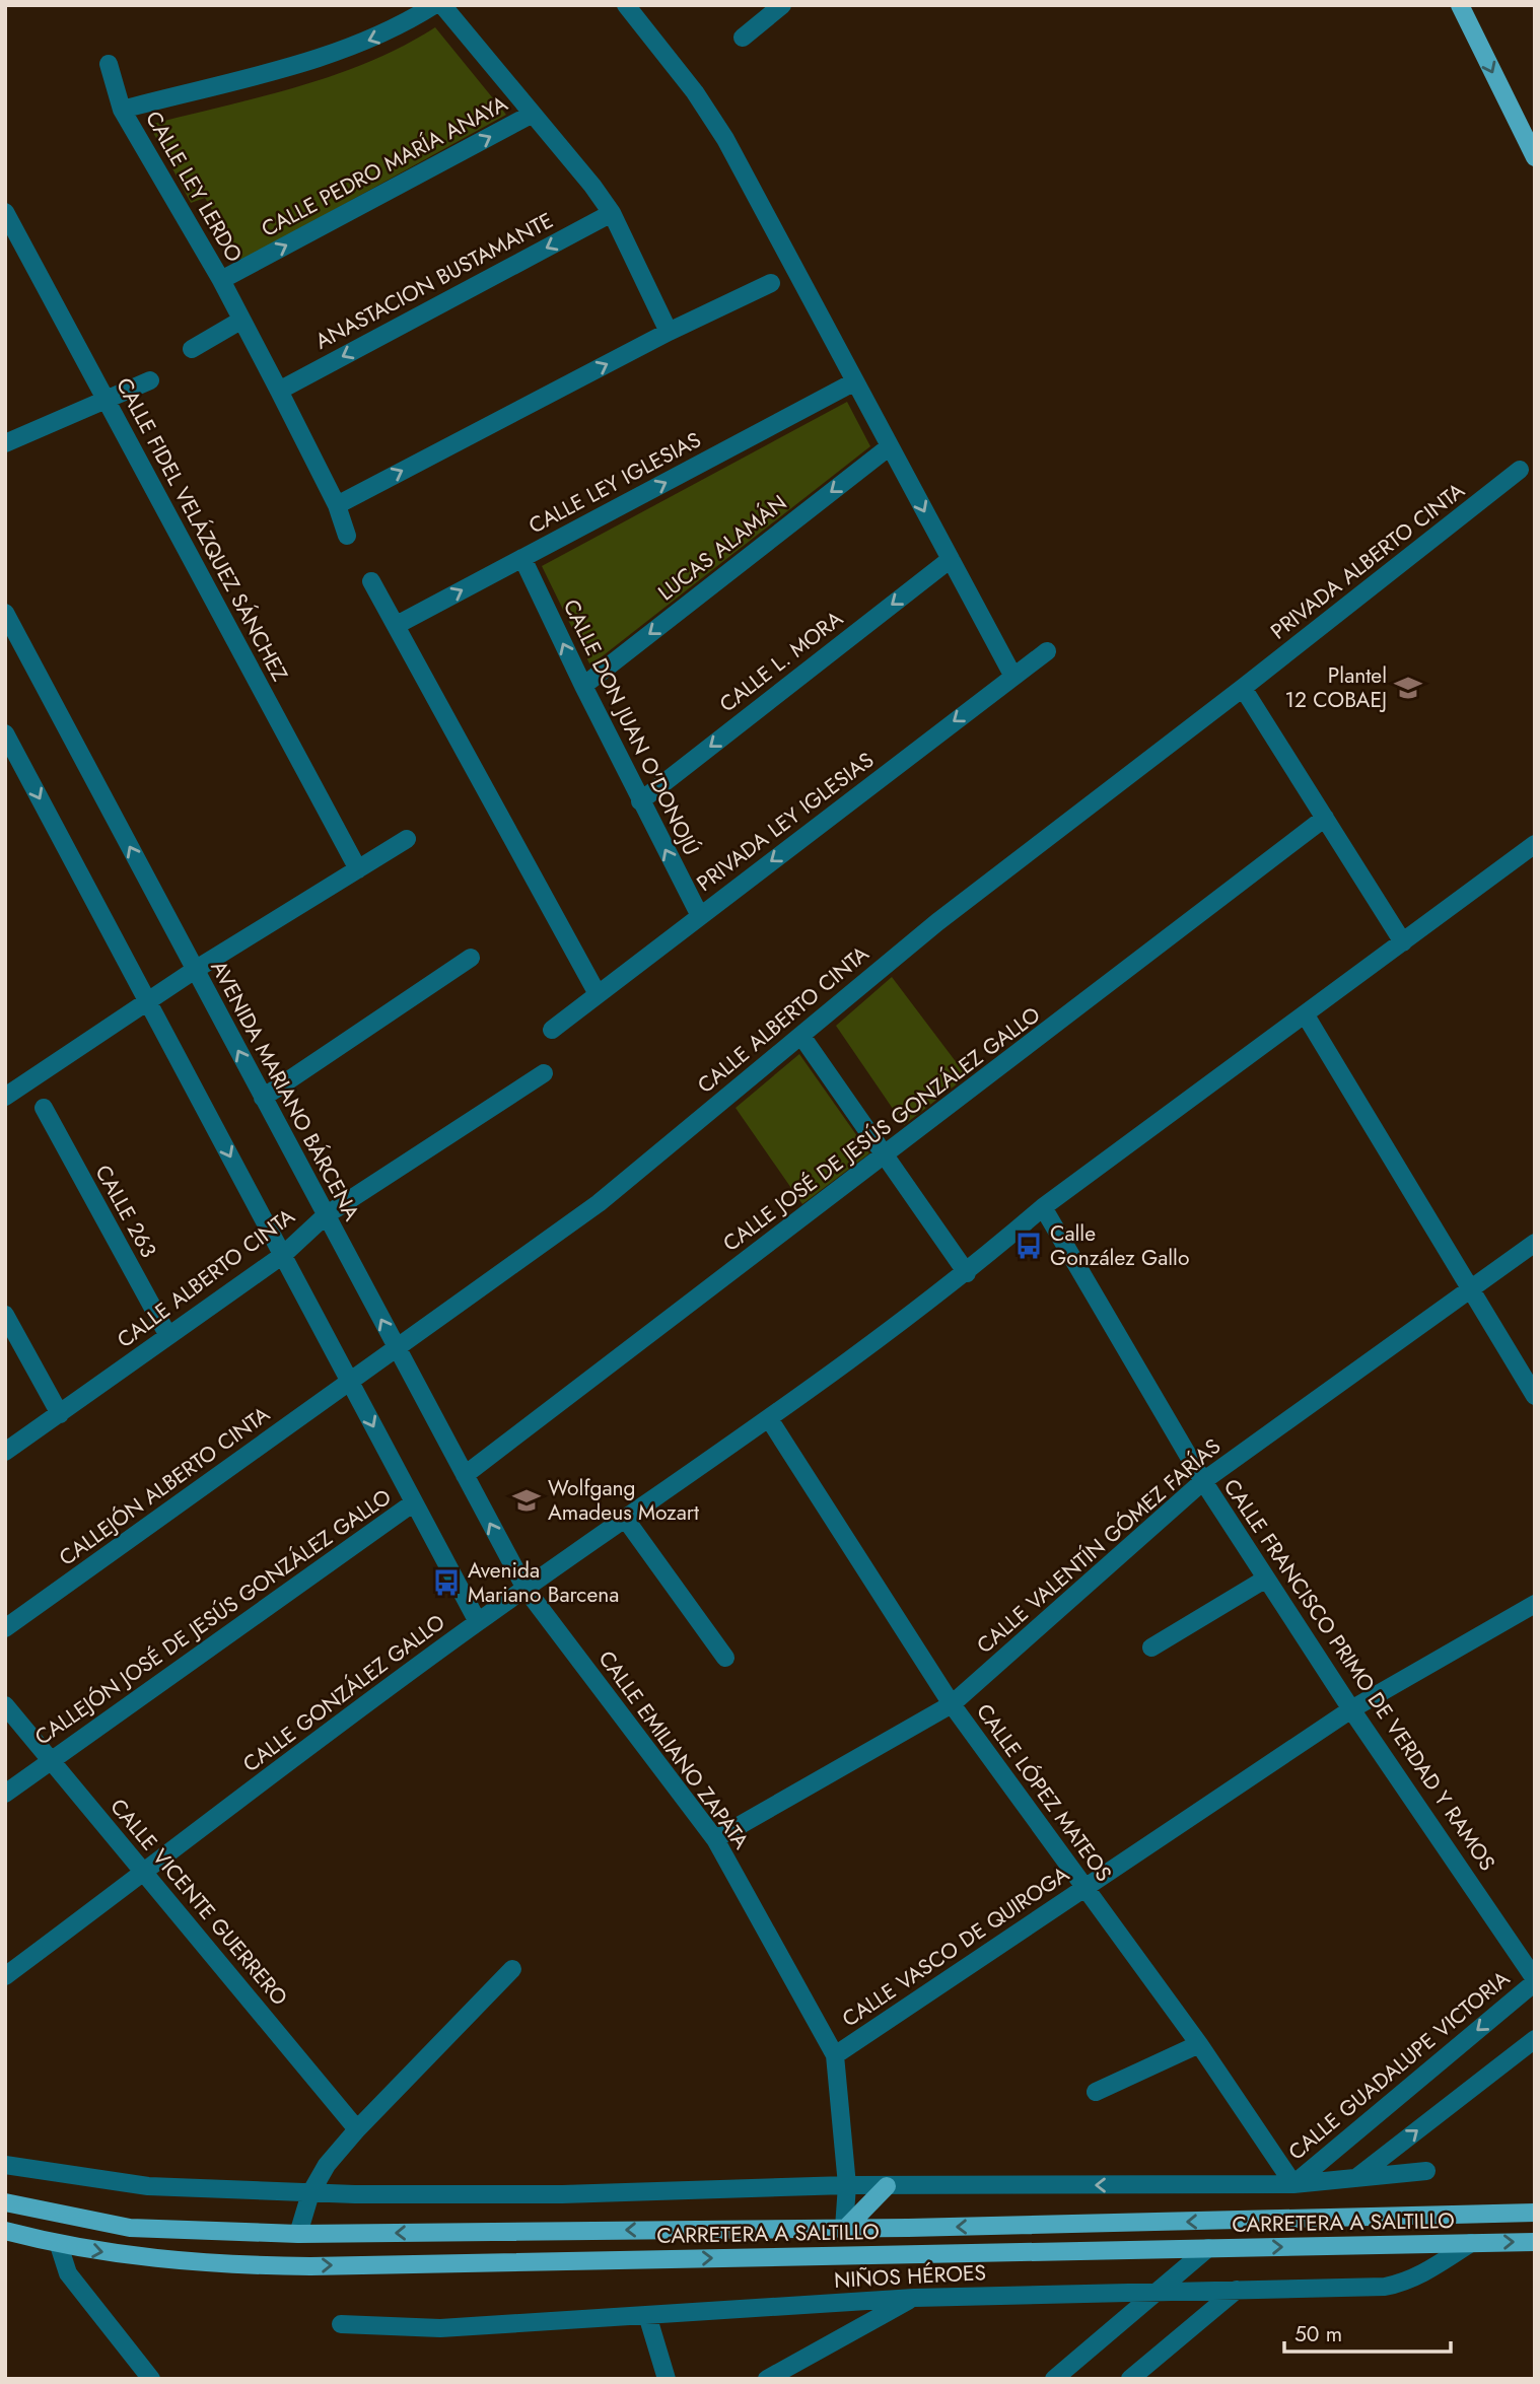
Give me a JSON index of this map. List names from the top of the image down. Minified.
{"streets":{"main road":["CARRETERA A SALTILLO"],"street":["CALLE PEDRO MARÍA ANAYA","CALLE LEY LERDO","ANASTACION BUSTAMANTE","CALLE LEY IGLESIAS","CALLE FIDEL VELÁZQUEZ SÁNCHEZ","LUCAS ALAMÁN","PRIVADA ALBERTO CINTA","CALLE L. MORA","CALLE DON JUAN O'DONOJÚ","PRIVADA LEY IGLESIAS","CALLE ALBERTO CINTA","AVENIDA MARIANO BÁRCENA","CALLE JOSÉ DE JESÚS GONZÁLEZ GALLO","CALLE 263","CALLEJÓN ALBERTO CINTA","CALLE VALENTÍN GÓMEZ FARÍAS","CALLEJÓN JOSÉ DE JESÚS GONZÁLEZ GALLO","CALLE FRANCISCO PRIMO DE VERDAD Y RAMOS","CALLE GONZÁLEZ GALLO","CALLE EMILIANO ZAPATA","CALLE LÓPEZ MATEOS","CALLE VICENTE GUERRERO","CALLE VASCO DE QUIROGA","CALLE GUADALUPE VICTORIA","NIÑOS HÉROES"]},"crossings":[["CALLE PEDRO MARÍA ANAYA","CALLE LEY LERDO"],["CALLE LEY LERDO","ANASTACION BUSTAMANTE"],["CALLE LEY IGLESIAS","CALLE DON JUAN O'DONOJÚ"],["LUCAS ALAMÁN","CALLE DON JUAN O'DONOJÚ"],["PRIVADA ALBERTO CINTA","CALLE ALBERTO CINTA"],["CALLE L. MORA","CALLE DON JUAN O'DONOJÚ"],["CALLE DON JUAN O'DONOJÚ","PRIVADA LEY IGLESIAS"],["CALLE ALBERTO CINTA","AVENIDA MARIANO BÁRCENA"],["CALLE ALBERTO CINTA","CALLE 263"],["CALLE ALBERTO CINTA","CALLEJÓN ALBERTO CINTA"],["AVENIDA MARIANO BÁRCENA","CALLE JOSÉ DE JESÚS GONZÁLEZ GALLO"],["AVENIDA MARIANO BÁRCENA","CALLE GONZÁLEZ GALLO"],["AVENIDA MARIANO BÁRCENA","CALLE EMILIANO ZAPATA"],["CALLE VALENTÍN GÓMEZ FARÍAS","CALLE FRANCISCO PRIMO DE VERDAD Y RAMOS"],["CALLE VALENTÍN GÓMEZ FARÍAS","CALLE EMILIANO ZAPATA"],["CALLE VALENTÍN GÓMEZ FARÍAS","CALLE LÓPEZ MATEOS"],["CALLEJÓN JOSÉ DE JESÚS GONZÁLEZ GALLO","CALLE VICENTE GUERRERO"],["CALLE FRANCISCO PRIMO DE VERDAD Y RAMOS","CALLE GONZÁLEZ GALLO"],["CALLE FRANCISCO PRIMO DE VERDAD Y RAMOS","CALLE VASCO DE QUIROGA"],["CALLE FRANCISCO PRIMO DE VERDAD Y RAMOS","CALLE GUADALUPE VICTORIA"],["CALLE GONZÁLEZ GALLO","CALLE EMILIANO ZAPATA"],["CALLE GONZÁLEZ GALLO","CALLE LÓPEZ MATEOS"],["CALLE GONZÁLEZ GALLO","CALLE VICENTE GUERRERO"],["CALLE EMILIANO ZAPATA","CALLE VASCO DE QUIROGA"],["CALLE EMILIANO ZAPATA","CARRETERA A SALTILLO"],["CALLE LÓPEZ MATEOS","CALLE VASCO DE QUIROGA"],["CALLE LÓPEZ MATEOS","CALLE GUADALUPE VICTORIA"],["CARRETERA A SALTILLO","NIÑOS HÉROES"]],"one_way":["CALLE PEDRO MARÍA ANAYA","CALLE LEY LERDO","LUCAS ALAMÁN","CALLE L. MORA","PRIVADA LEY IGLESIAS"],"places":{"school or university":["Plantel 12 COBAEJ","Wolfgang Amadeus Mozart"],"bus stop":["Calle González Gallo","Avenida Mariano Barcena"]},"scale_bar":"50 m"}
